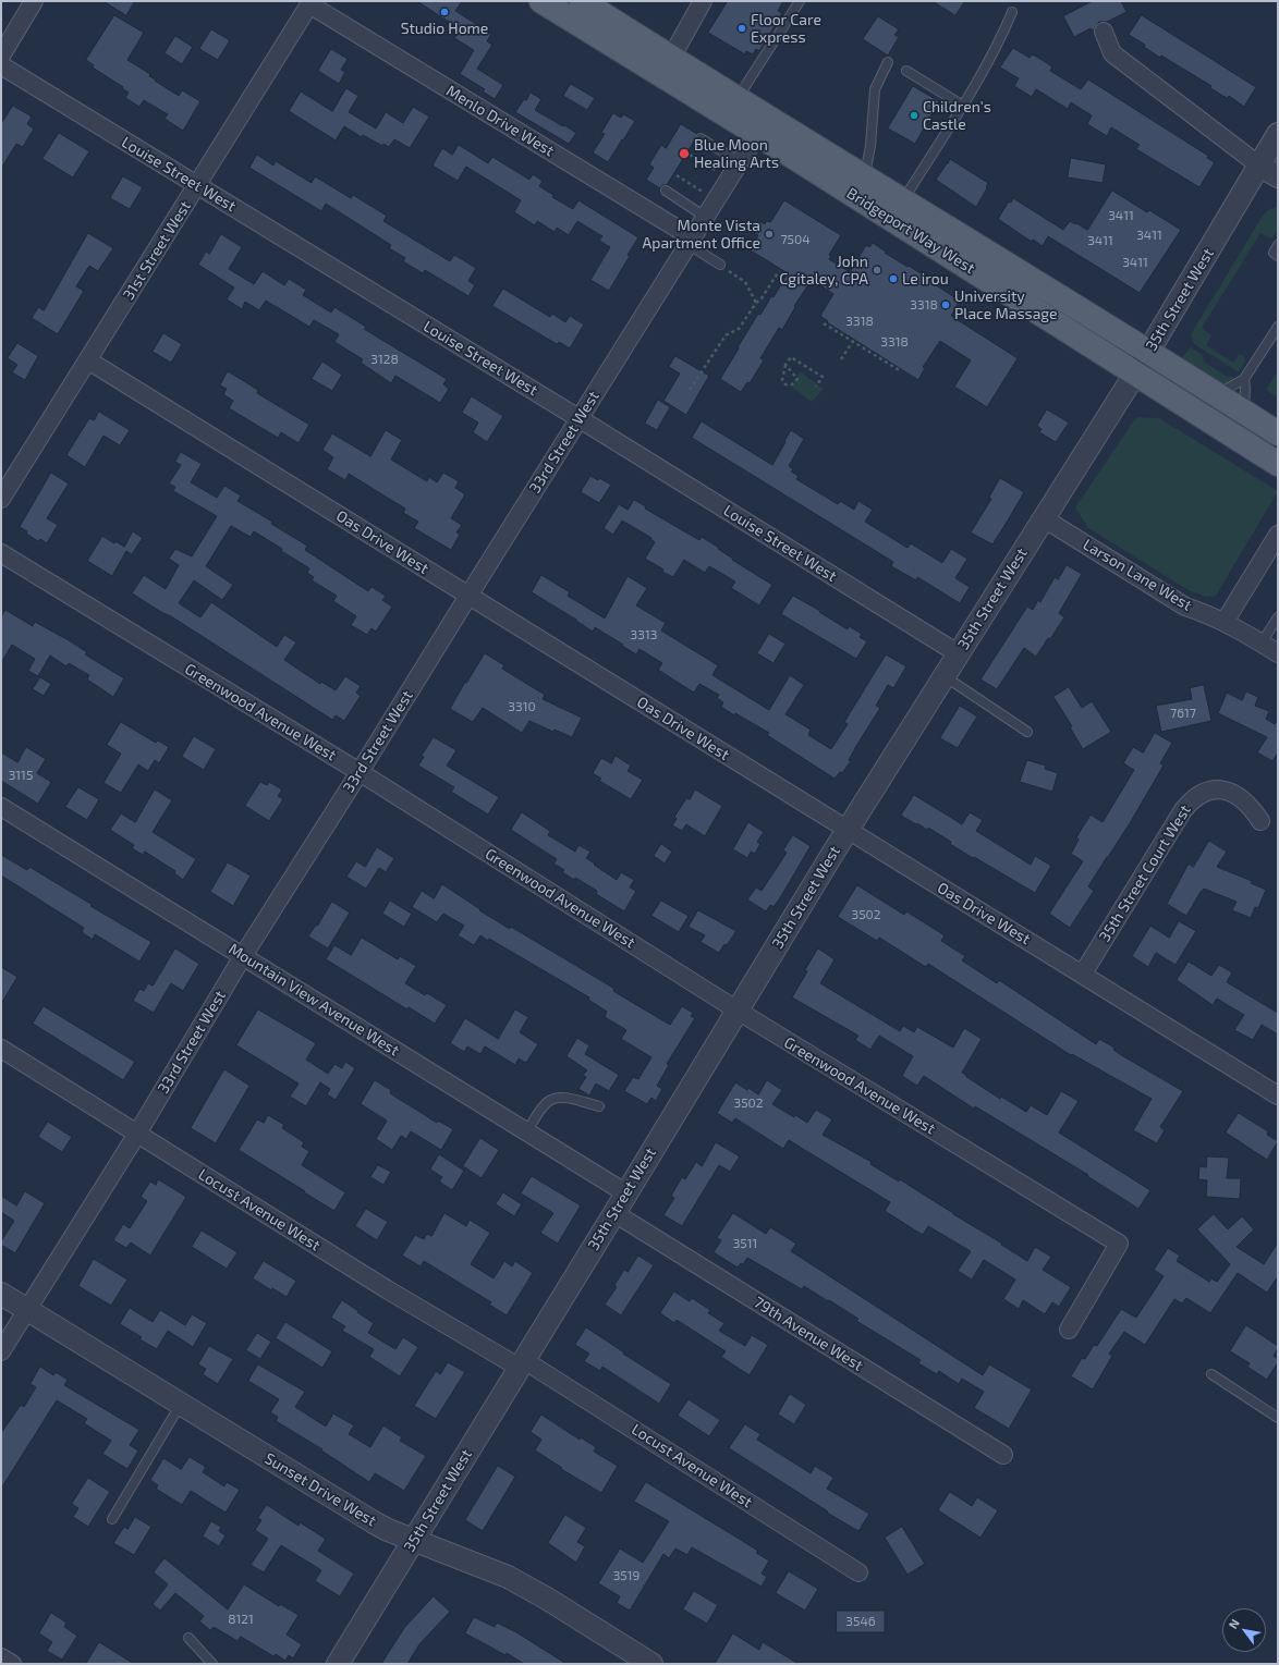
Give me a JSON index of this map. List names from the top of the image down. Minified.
{"streets":{"main road":["Bridgeport Way West"],"street":["Menlo Drive West","Louise Street West","31st Street West","35th Street West","33rd Street West","Oas Drive West","Larson Lane West","Greenwood Avenue West","35th Street Court West","Mountain View Avenue West","Locust Avenue West","79th Avenue West","Sunset Drive West"]},"crossings":[["Menlo Drive West","31st Street West"],["Menlo Drive West","33rd Street West"],["Louise Street West","31st Street West"],["Louise Street West","35th Street West"],["Louise Street West","33rd Street West"],["Bridgeport Way West","35th Street West"],["Bridgeport Way West","33rd Street West"],["31st Street West","Oas Drive West"],["35th Street West","Oas Drive West"],["35th Street West","Larson Lane West"],["35th Street West","Greenwood Avenue West"],["35th Street West","Mountain View Avenue West"],["35th Street West","Locust Avenue West"],["35th Street West","79th Avenue West"],["35th Street West","Sunset Drive West"],["33rd Street West","Oas Drive West"],["33rd Street West","Greenwood Avenue West"],["33rd Street West","Mountain View Avenue West"],["33rd Street West","Locust Avenue West"],["33rd Street West","Sunset Drive West"],["Oas Drive West","35th Street Court West"]],"places":["Studio Home","Floor Care Express","Children's Castle","Blue Moon Healing Arts","Monte Vista Apartment Office","John Cgitaley, CPA","Le irou","University Place Massage"],"house_numbers":["3411","3411","7504","3411","3411","3318","3318","3318","3128","3313","3310","7617","3115","3502","3502","3511","3519","8121","3546"],"north":"top left"}
